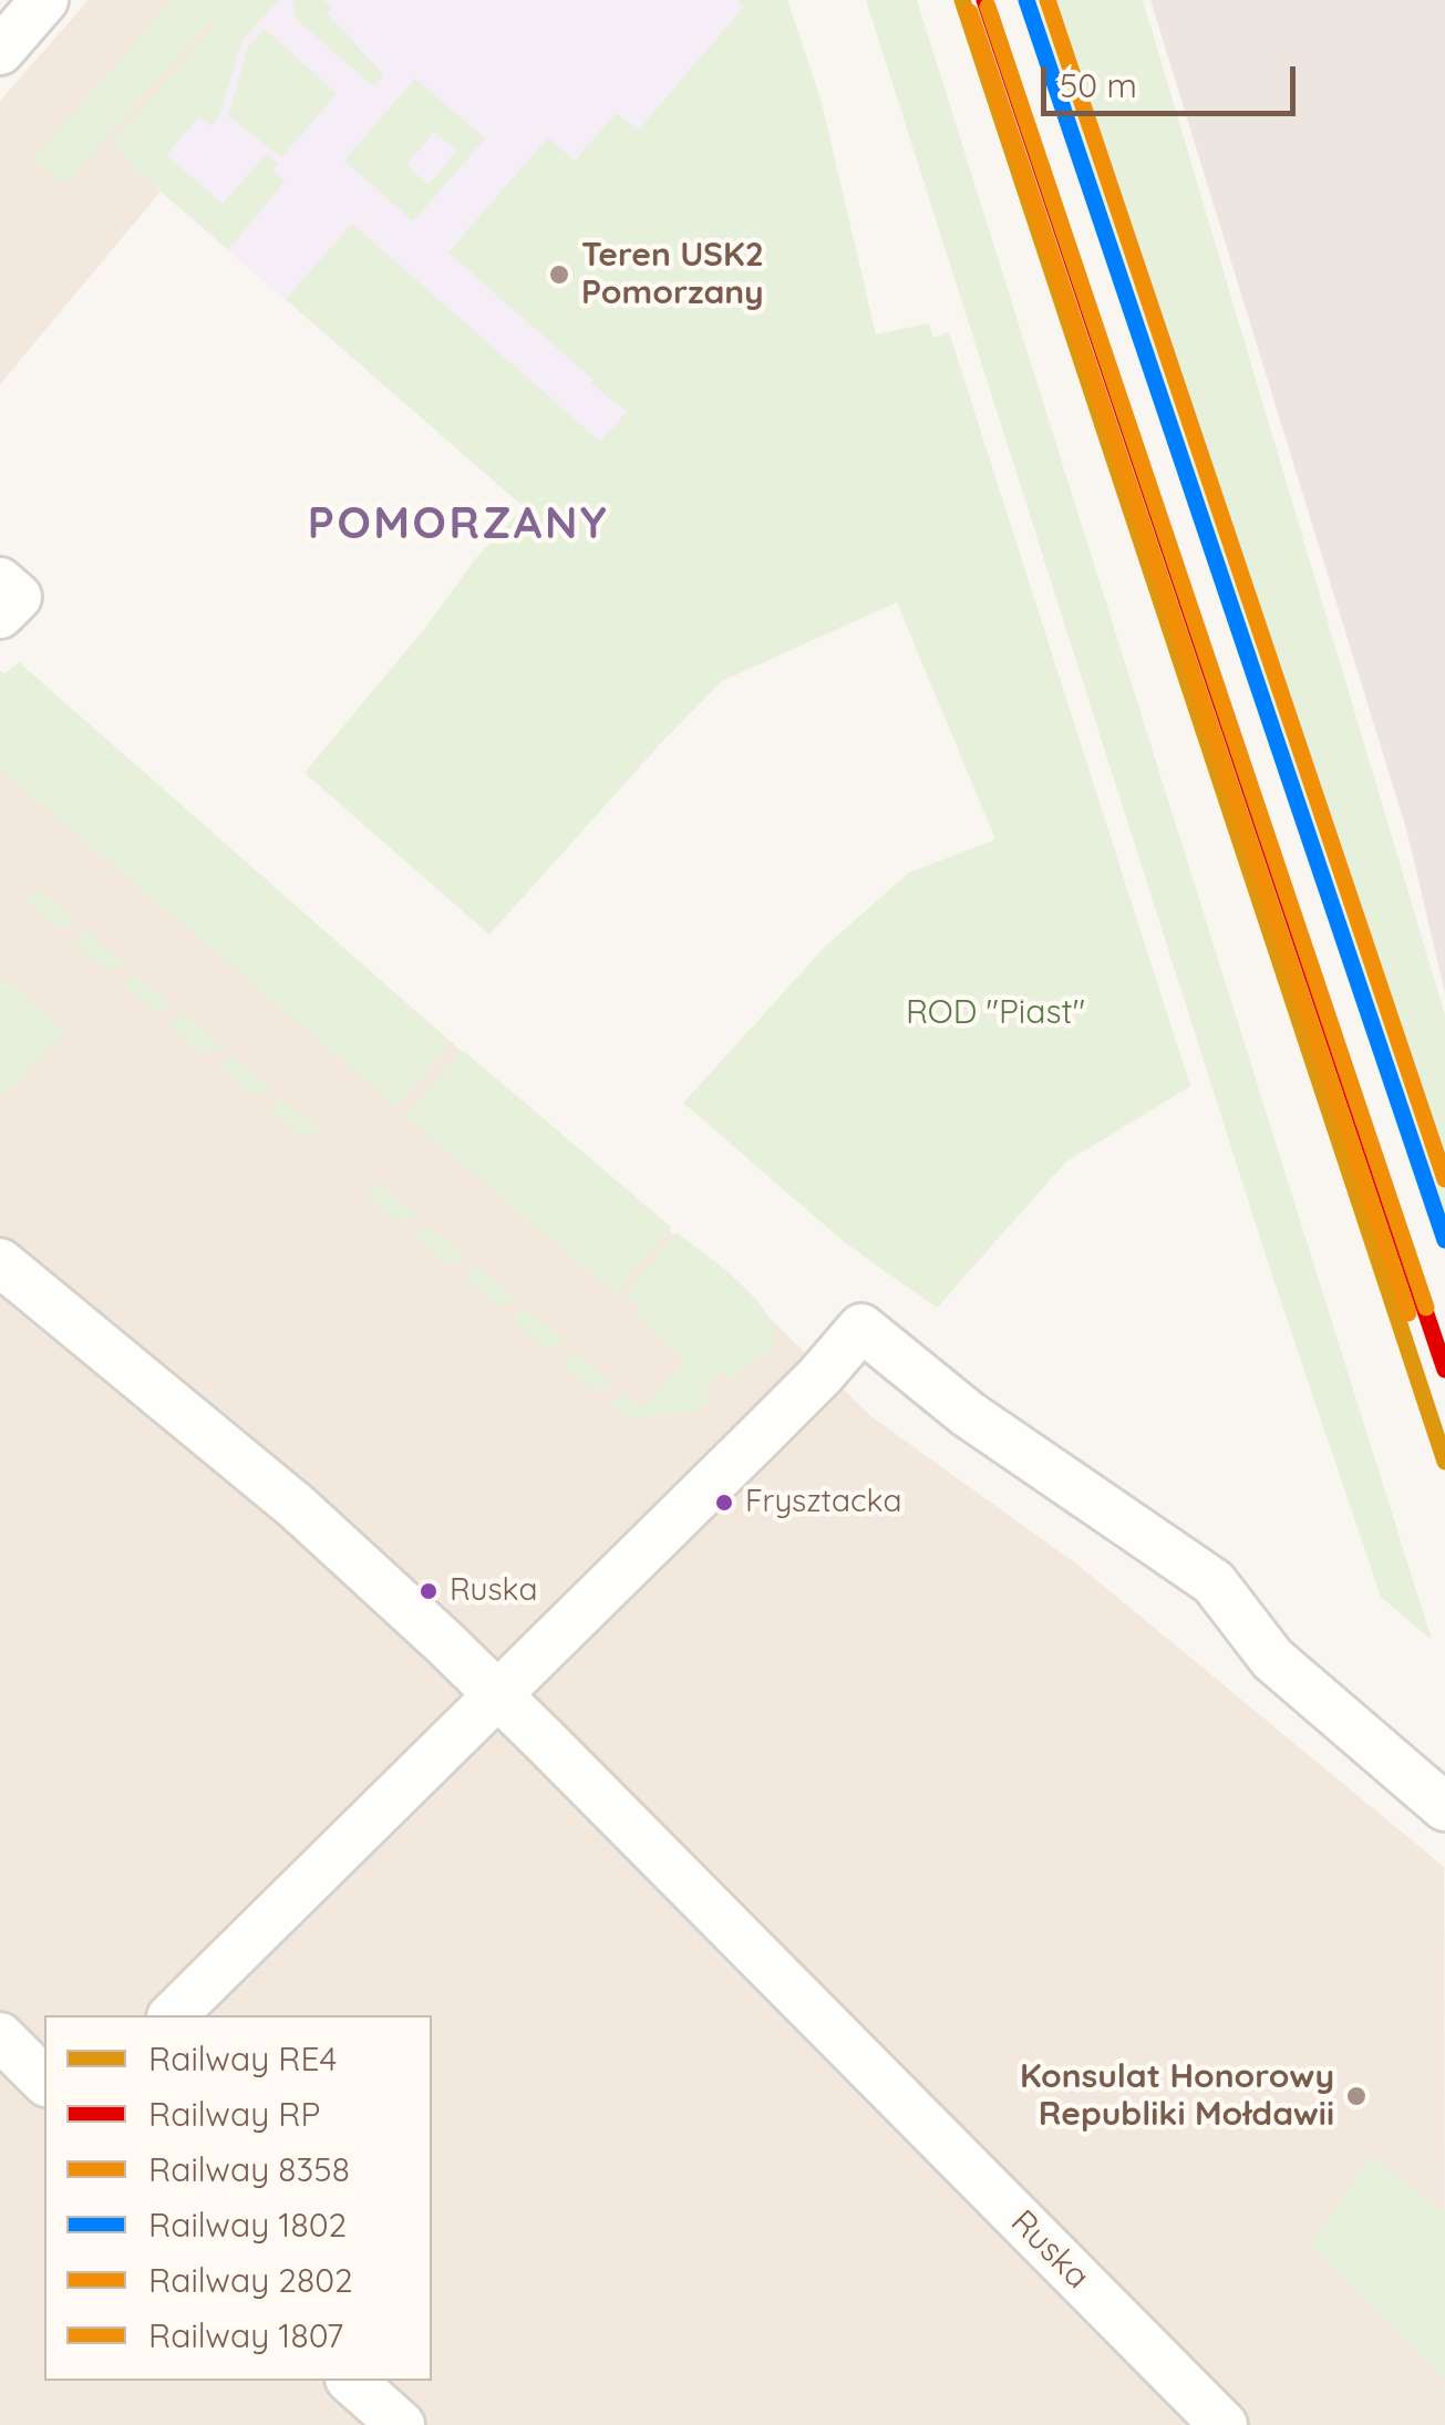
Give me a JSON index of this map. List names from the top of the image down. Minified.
{"streets":{"street":["Ruska"]},"districts":["POMORZANY"],"parks":["ROD \"Piast\""],"places":["Teren USK2 Pomorzany","Frysztacka","Ruska","Konsulat Honorowy Republiki Mołdawii"],"lines":["rail line RE4","rail line RP","rail line 1802","rail line 1807","rail line 8358","rail line 2802"],"legend":["Railway RE4","Railway RP","Railway 8358","Railway 1802","Railway 2802","Railway 1807"],"scale_bar":"50 m"}
